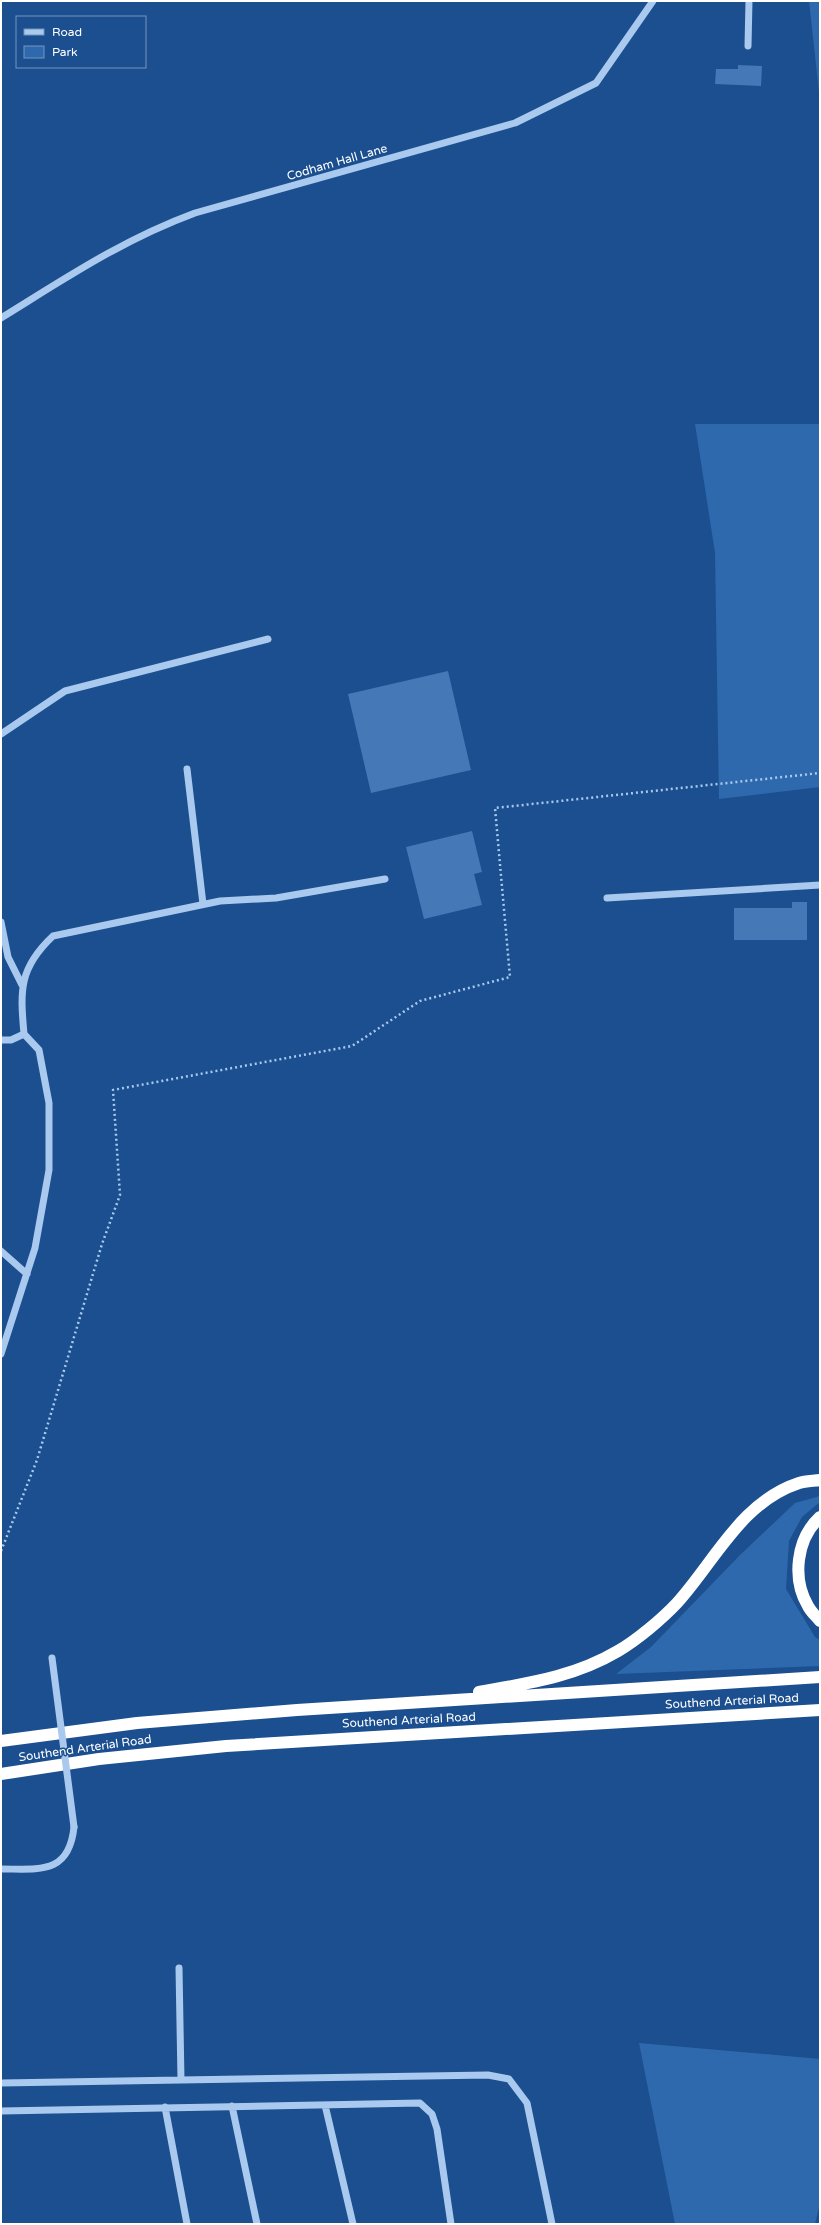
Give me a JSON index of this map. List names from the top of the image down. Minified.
{"streets":{"highway":["Southend Arterial Road"],"street":["Codham Hall Lane"]},"legend":["Road","Park"]}
